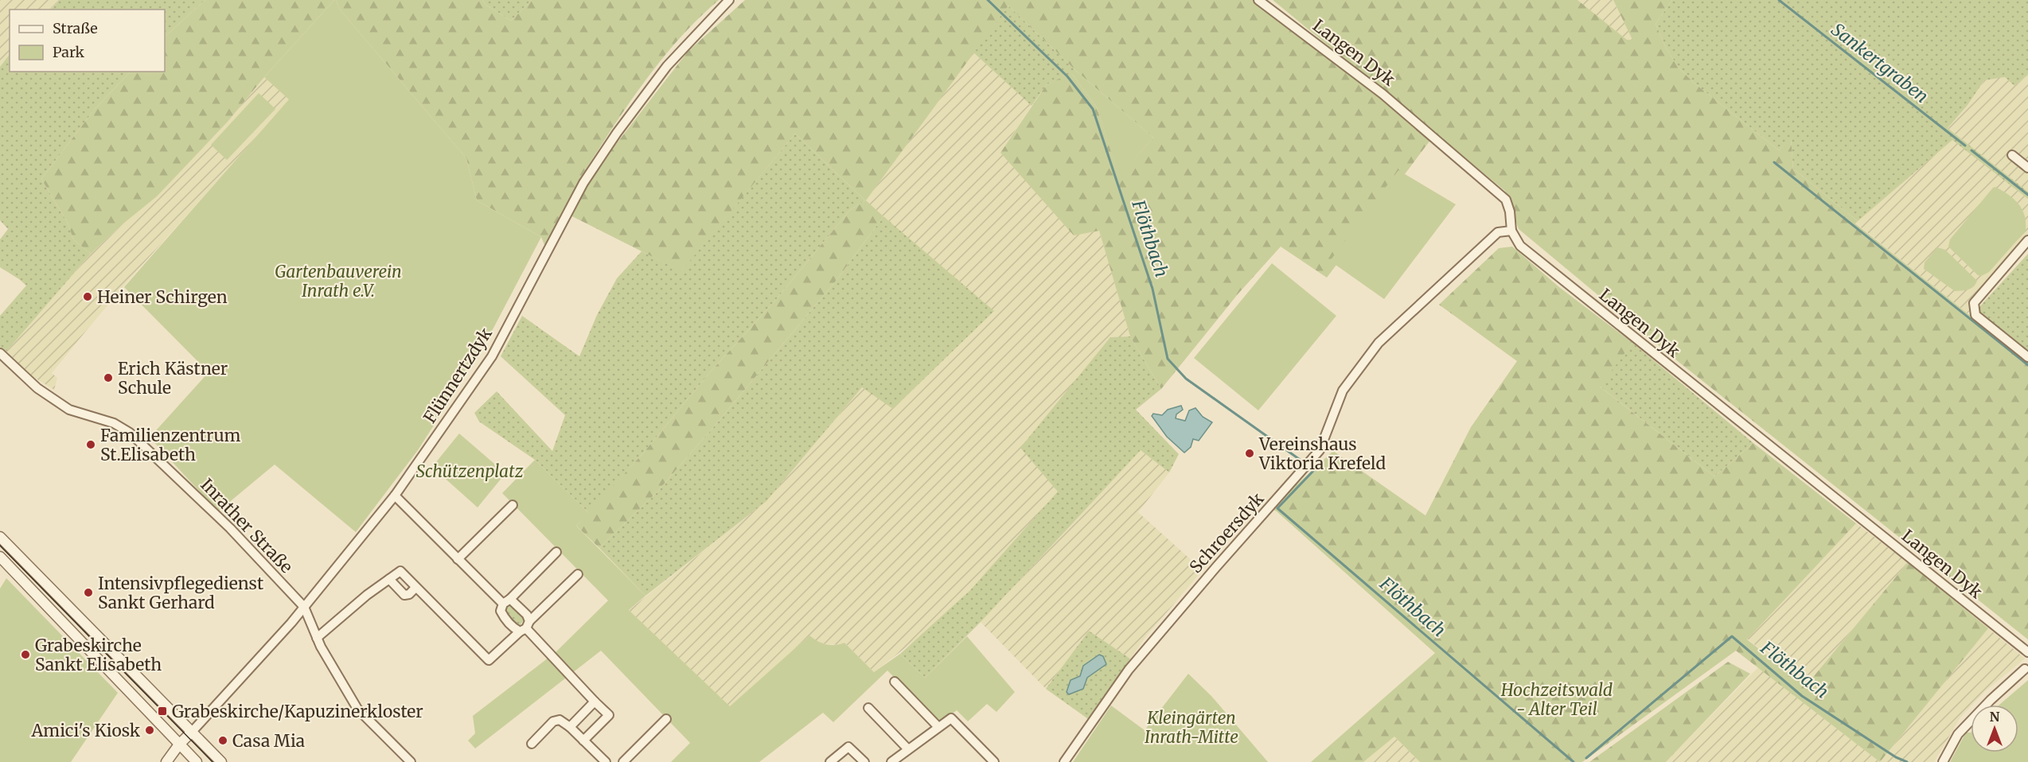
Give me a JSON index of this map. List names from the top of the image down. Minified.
{"streets":{"street":["Langen Dyk","Flünnertzdyk","Inrather Straße","Schroersdyk"]},"crossings":[["Langen Dyk","Schroersdyk"],["Flünnertzdyk","Inrather Straße"]],"water":["Sankertgraben","Flöthbach"],"parks":["Gartenbauverein Inrath e.V.","Schützenplatz","Hochzeitswald - Alter Teil","Kleingärten Inrath-Mitte"],"places":{"other":["Heiner Schirgen","Erich Kästner Schule","Familienzentrum St.Elisabeth","Vereinshaus Viktoria Krefeld","Intensivpflegedienst Sankt Gerhard","Grabeskirche Sankt Elisabeth","Amici's Kiosk","Casa Mia"],"transit":["Grabeskirche/Kapuzinerkloster"]},"legend":["Straße","Park"],"north":"top"}
